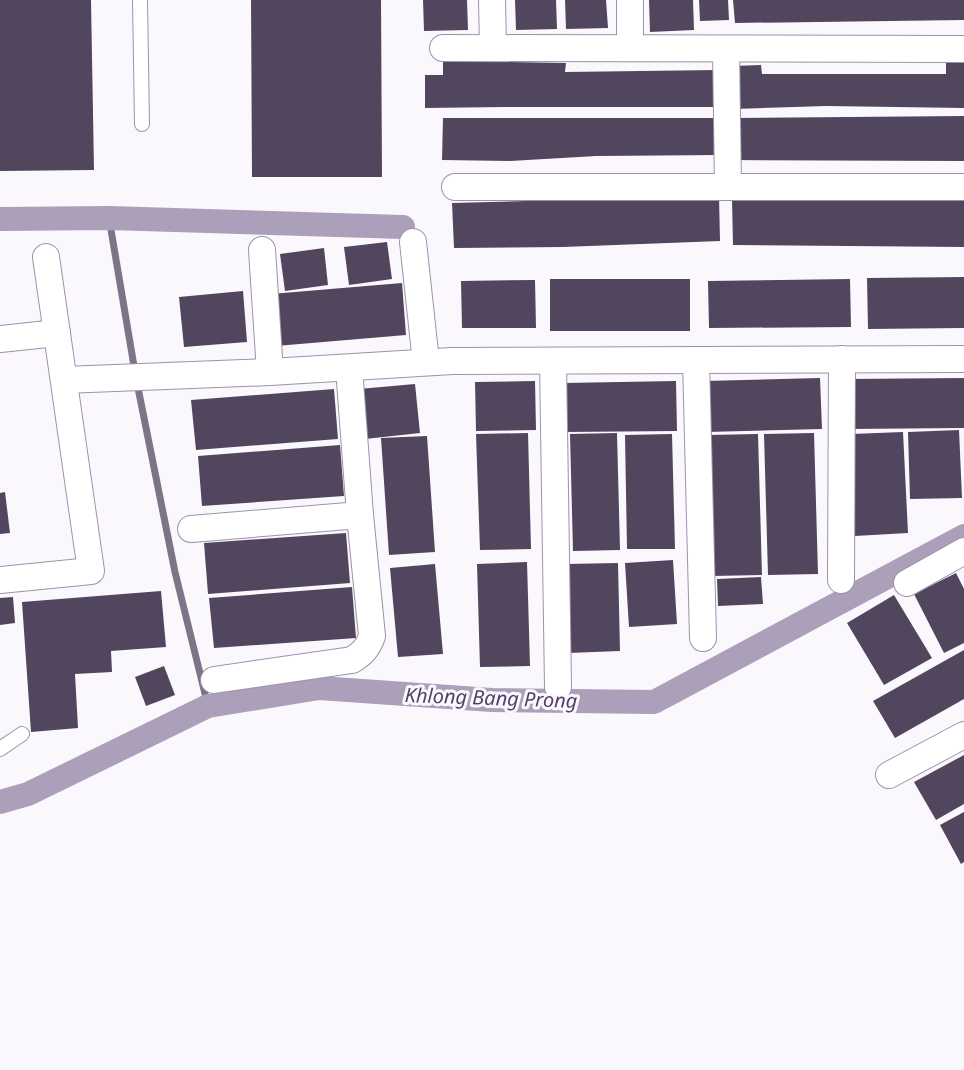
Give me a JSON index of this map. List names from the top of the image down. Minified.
{"water":["Khlong Bang Prong"]}
